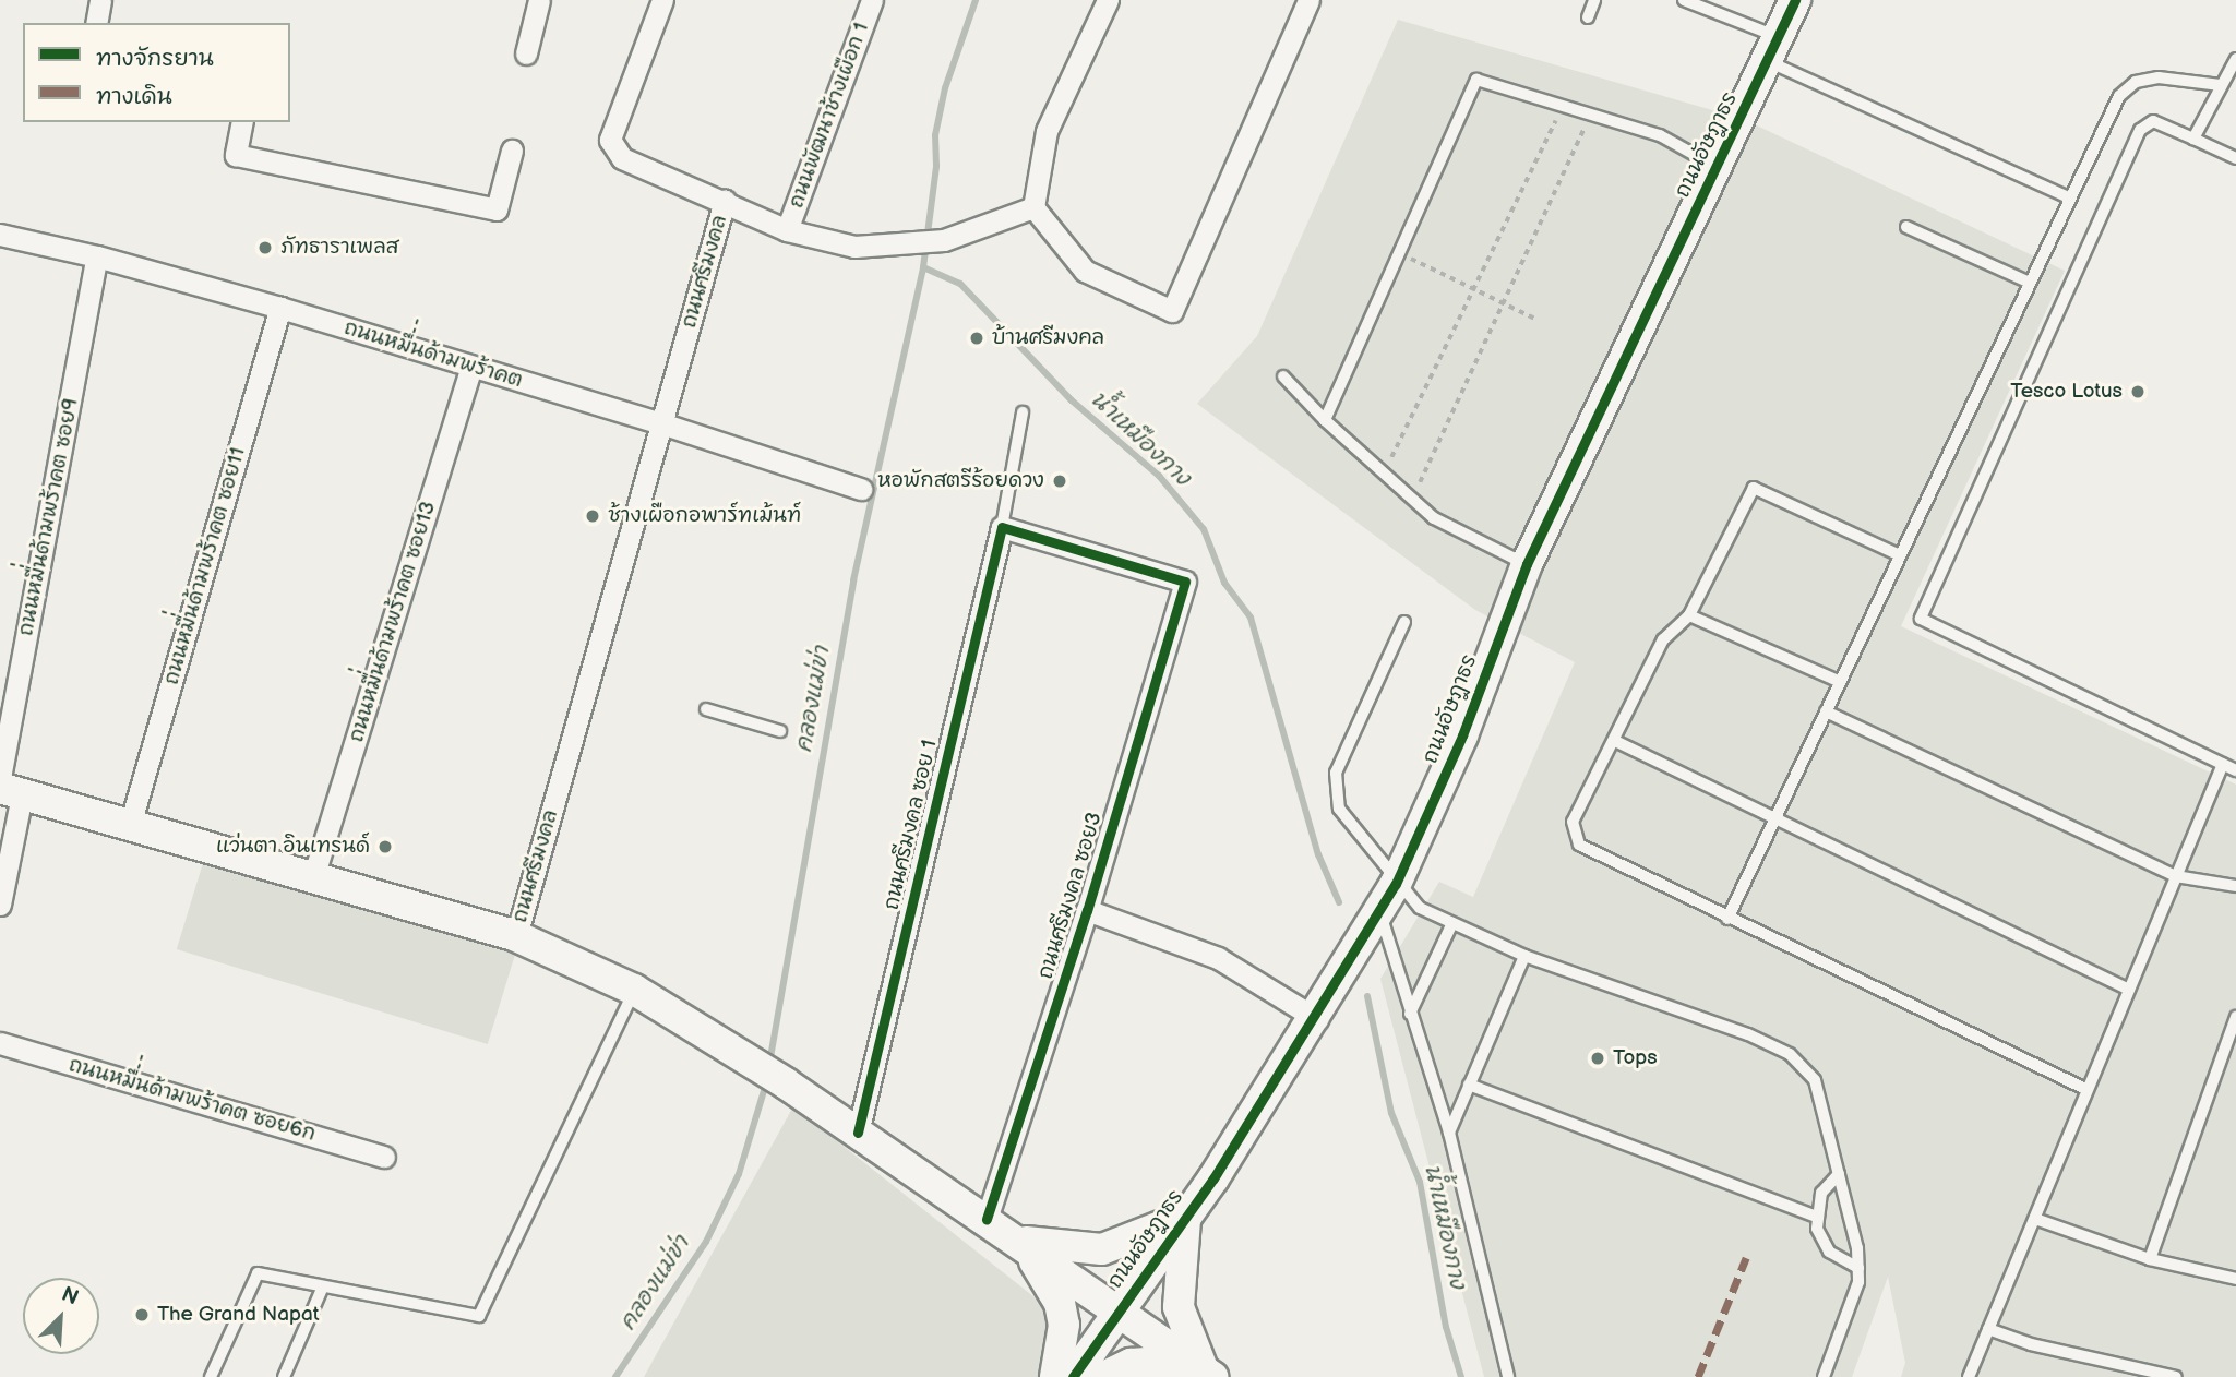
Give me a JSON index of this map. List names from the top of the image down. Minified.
{"streets":{"street":["ถนนพัฒนาช้างเผือก 1","ถนนอัษฎาธร","ถนนศรีมงคล","ถนนหมื่่นด้ามพร้าคต","ถนนหมื่่นด้ามพร้าคต ซอย9","ถนนหมื่่นด้ามพร้าคต ซอย11","ถนนหมื่่นด้ามพร้าคต ซอย13","ถนนศรีมงคล ซอย 1","ถนนศรีมงคล ซอย3","ถนนหมื่่นด้ามพร้าคต ซอย6ก"]},"crossings":[["ถนนอัษฎาธร","ถนนศรีมงคล"],["ถนนศรีมงคล","ถนนหมื่่นด้ามพร้าคต"],["ถนนศรีมงคล","ถนนศรีมงคล ซอย 1"],["ถนนศรีมงคล","ถนนศรีมงคล ซอย3"],["ถนนหมื่่นด้ามพร้าคต","ถนนหมื่่นด้ามพร้าคต ซอย9"],["ถนนหมื่่นด้ามพร้าคต","ถนนหมื่่นด้ามพร้าคต ซอย11"],["ถนนหมื่่นด้ามพร้าคต","ถนนหมื่่นด้ามพร้าคต ซอย13"],["ถนนศรีมงคล ซอย 1","ถนนศรีมงคล ซอย3"]],"water":["น้ำเหมืองกาง","คลองแม่ข่า"],"places":["ภัทธาราเพลส","บ้านศรีมงคล","Tesco Lotus","หอพักสตรีร้อยดวง","ช้างเผือกอพาร์ทเม้นท์","แว่นตา อินเทรนด์","Tops","The Grand Napat"],"legend":["ทางจักรยาน","ทางเดิน"],"north":"top right"}
